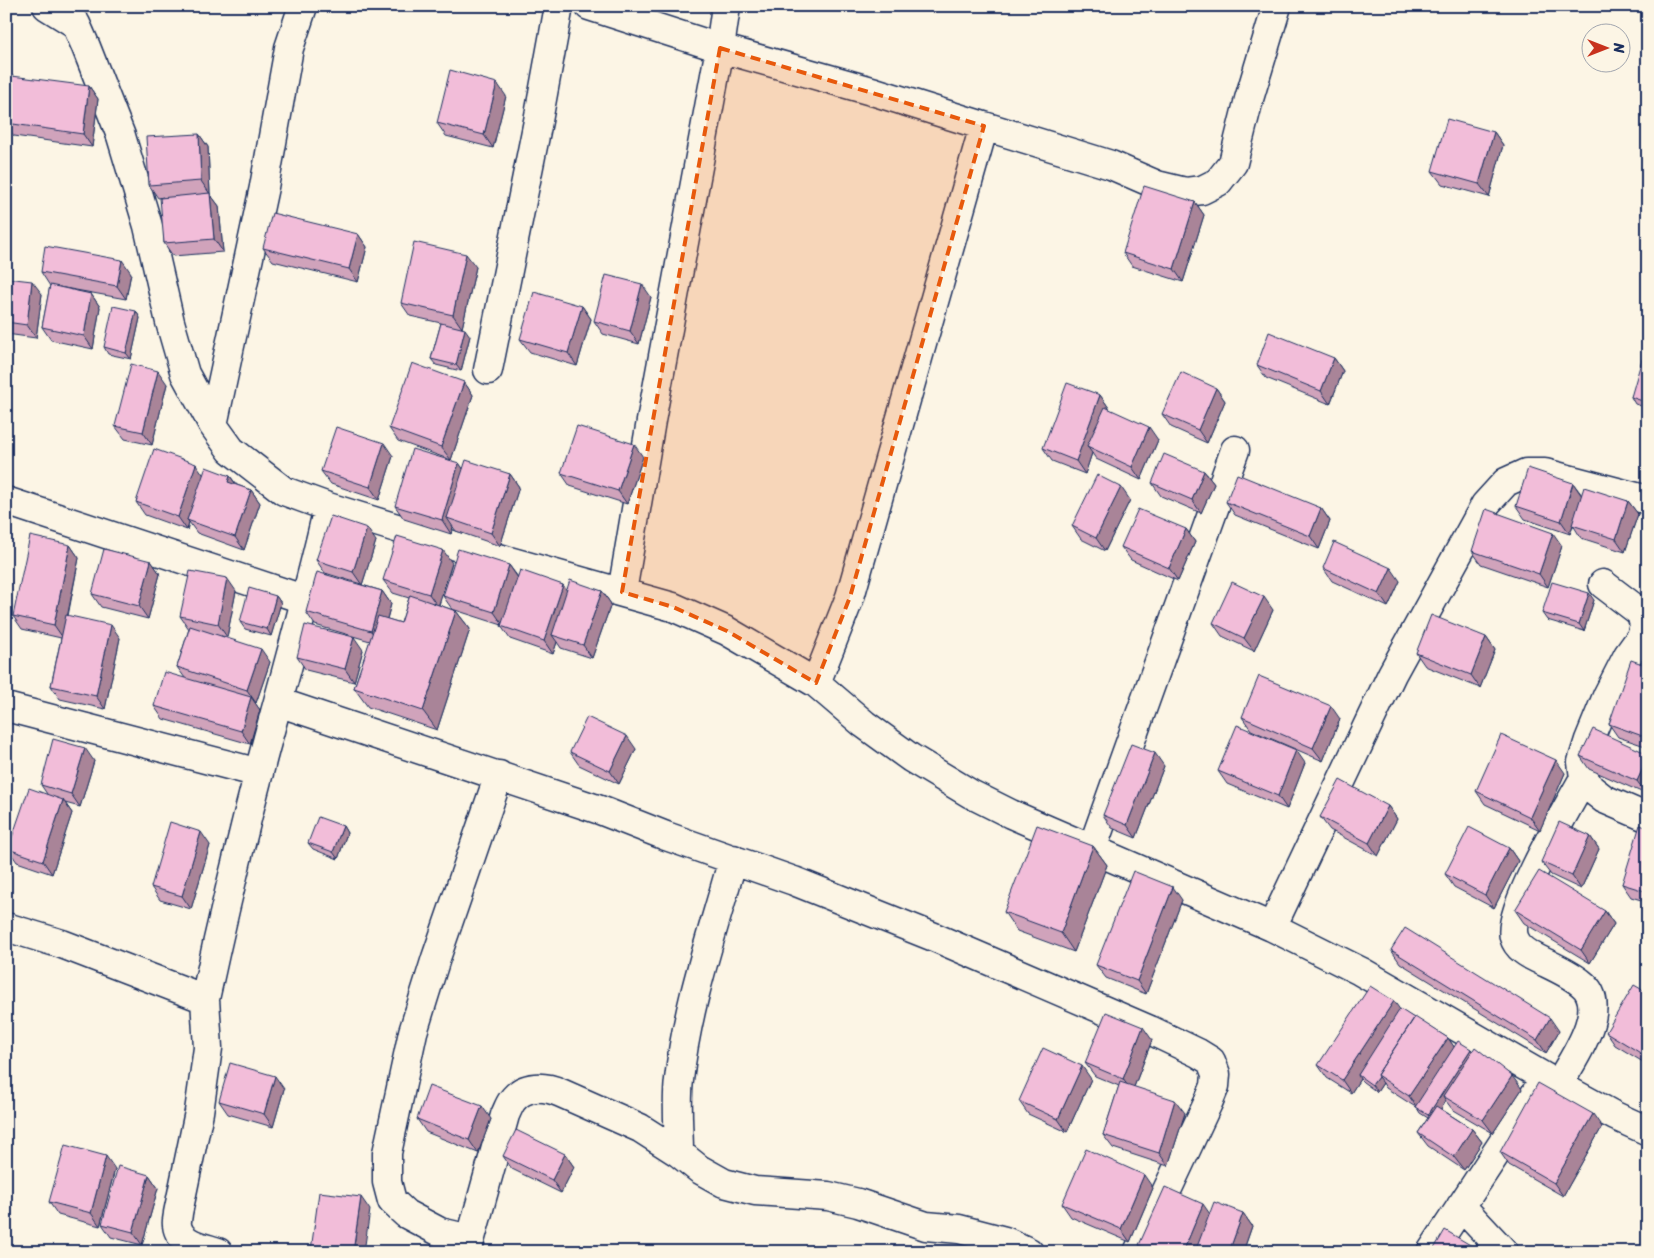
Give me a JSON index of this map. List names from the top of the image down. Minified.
{"north":"right"}
